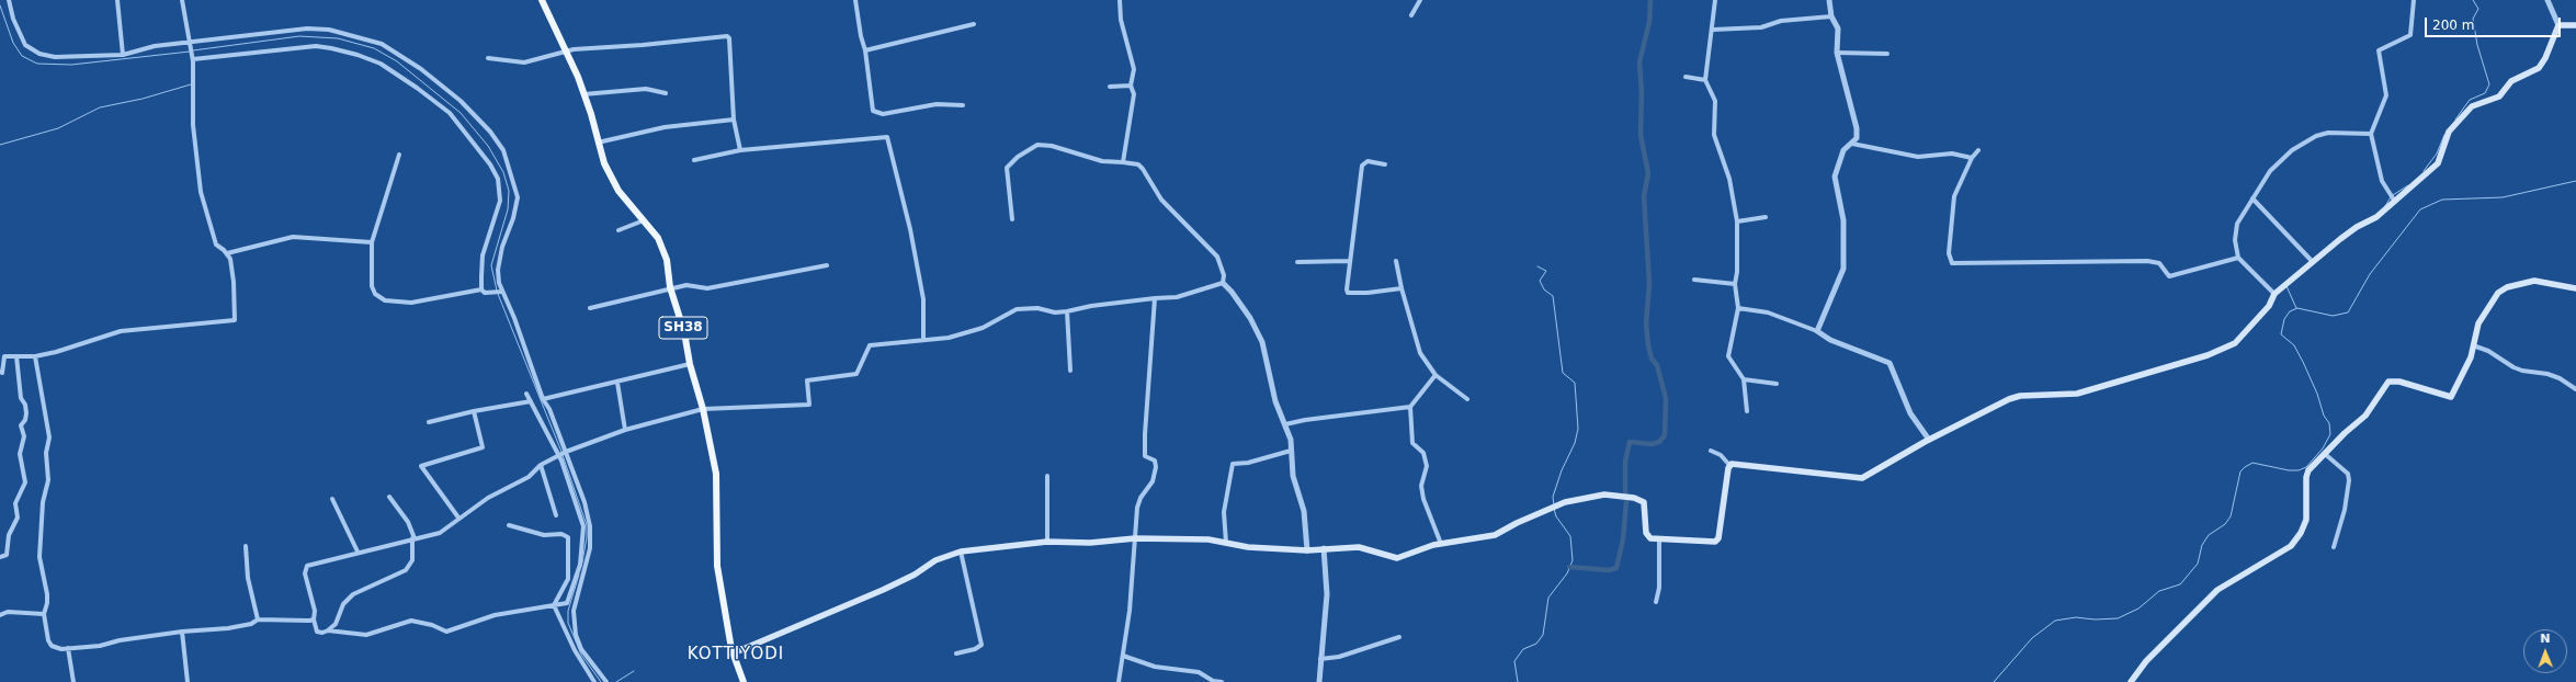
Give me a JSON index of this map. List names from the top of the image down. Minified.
{"streets":{"main road":["SH38"]},"districts":["KOTTIYODI"],"scale_bar":"200 m","north":"top"}
